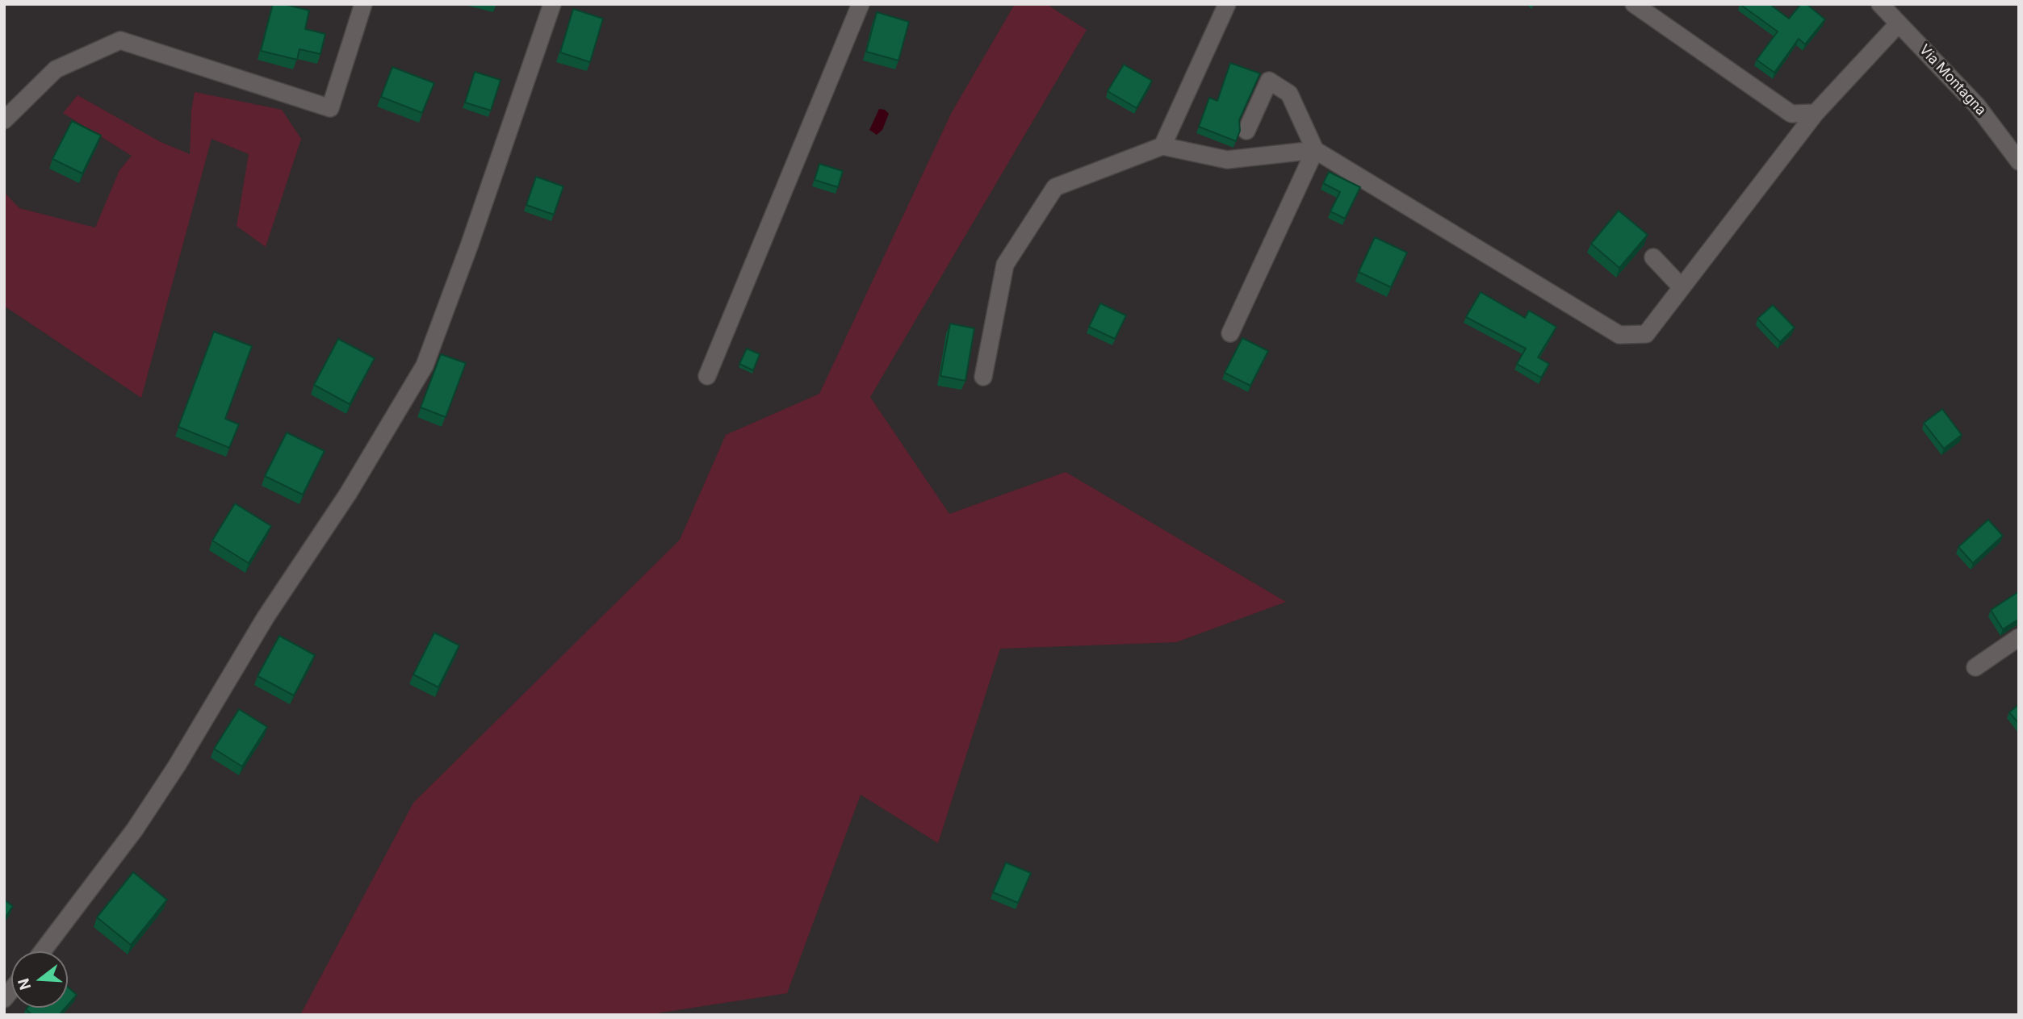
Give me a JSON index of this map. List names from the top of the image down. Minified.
{"streets":{"street":["Via Montagna"]},"north":"left"}
